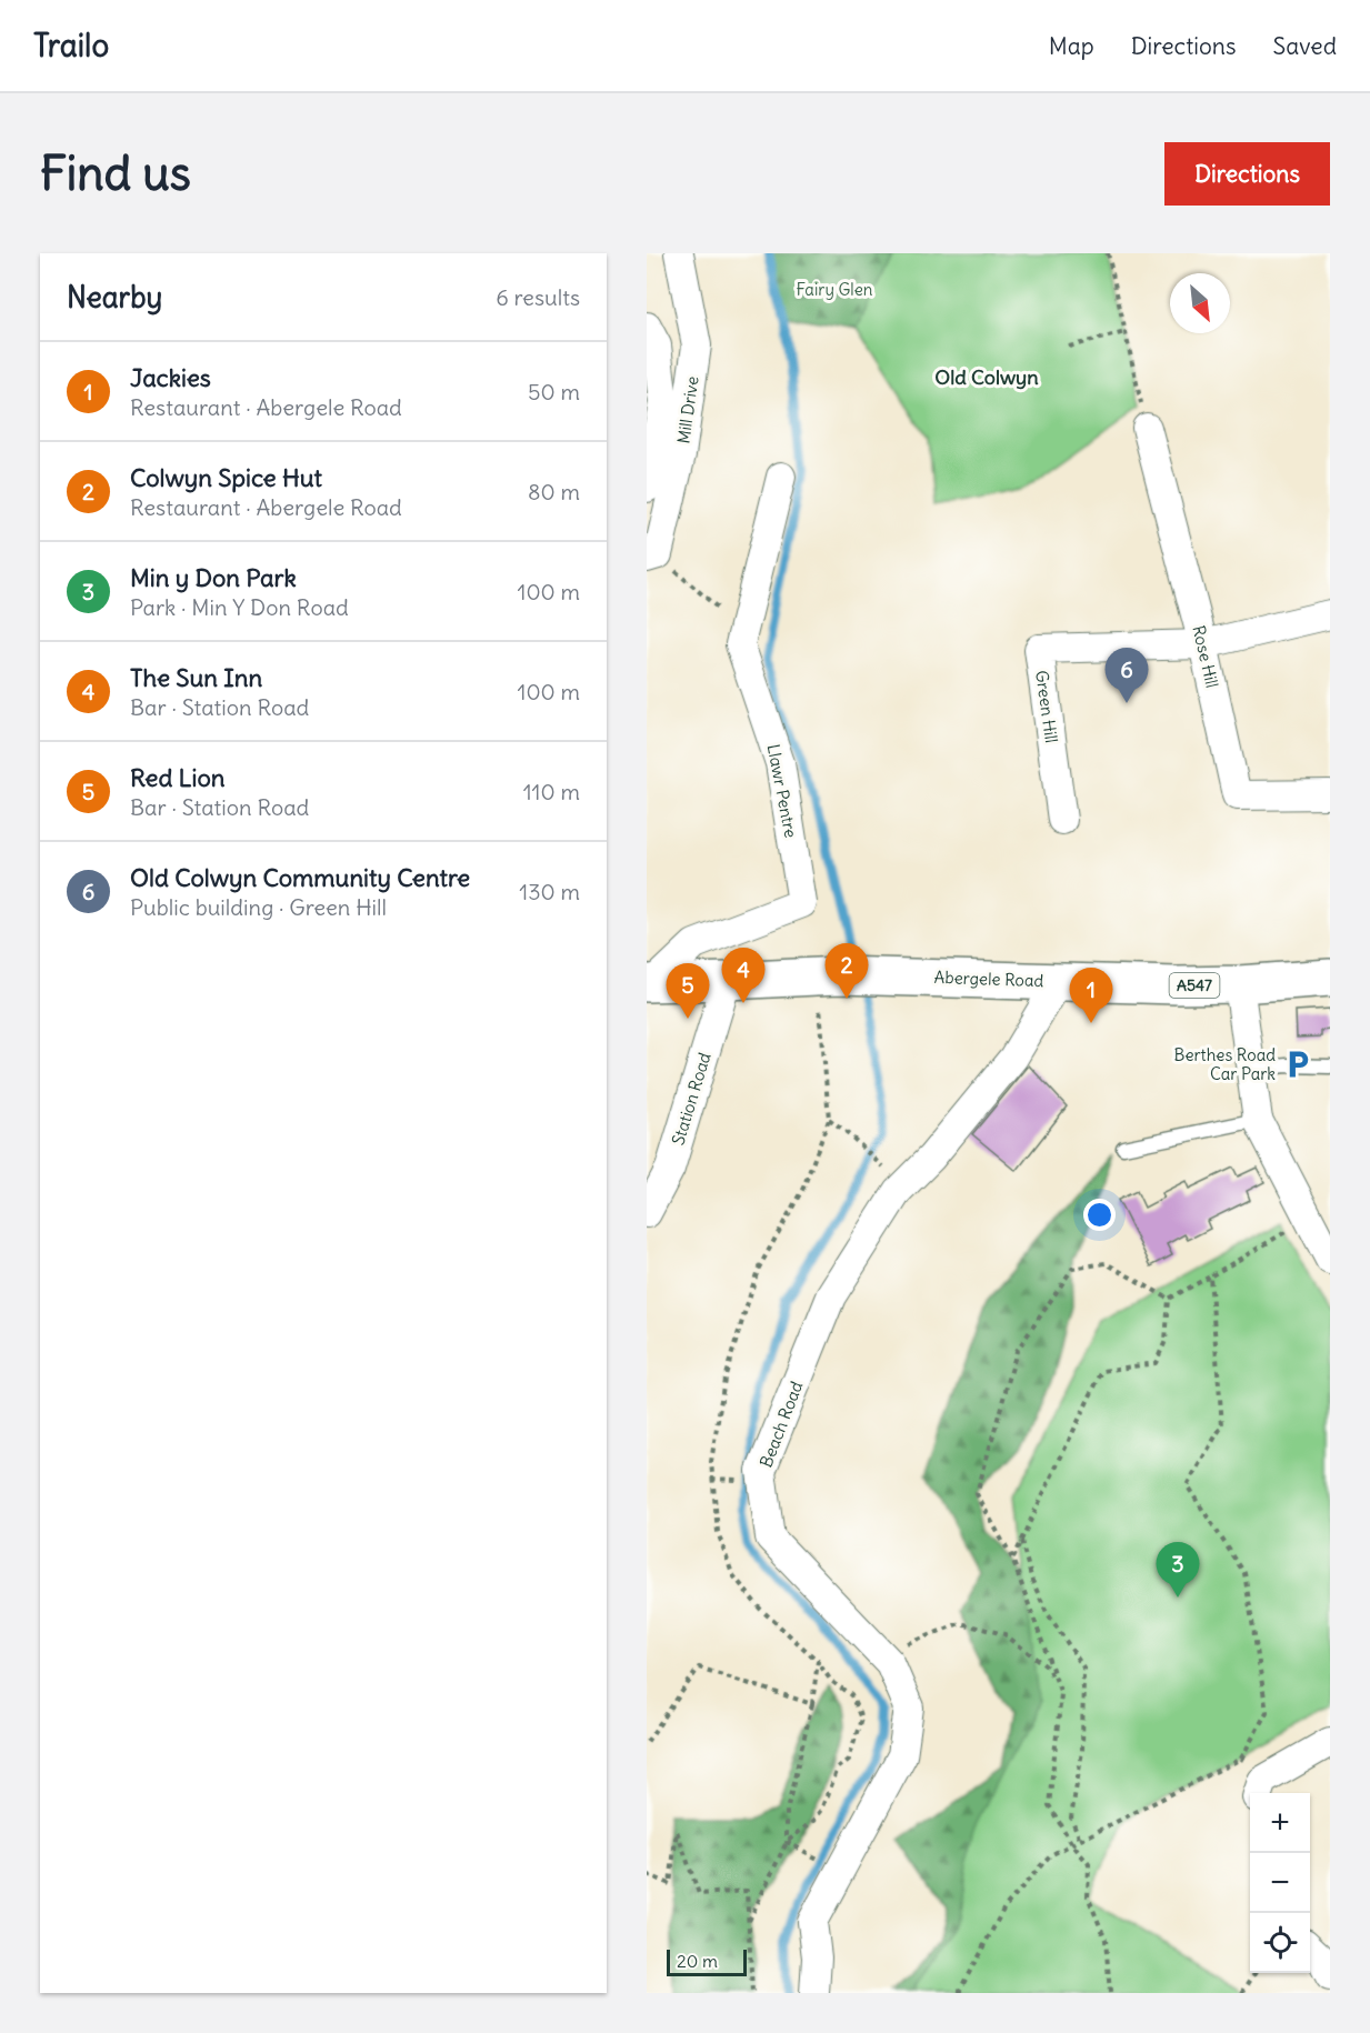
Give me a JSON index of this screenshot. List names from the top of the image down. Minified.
{"streets":{"main road":["Abergele Road","A547"],"street":["Mill Drive","Rose Hill","Green Hill","Llawr Pentre","Station Road","Beach Road"]},"crossings":[["Rose Hill","Green Hill"],["Llawr Pentre","Abergele Road"],["Abergele Road","Station Road"],["Abergele Road","Beach Road"]],"districts":["Old Colwyn"],"parks":["Fairy Glen"],"places":{"parking":["Berthes Road Car Park"]},"scale_bar":"20 m","north":"bottom right","page":{"header":"Trailo","nav":["Map","Directions","Saved"],"buttons":"Directions","title":"Find us","heading":["Nearby","6 results"],"list":[{"mark":"1","name":"Jackies","note":"Restaurant · Abergele Road","value":"50 m"},{"mark":"2","name":"Colwyn Spice Hut","note":"Restaurant · Abergele Road","value":"80 m"},{"mark":"3","name":"Min y Don Park","note":"Park · Min Y Don Road","value":"100 m"},{"mark":"4","name":"The Sun Inn","note":"Bar · Station Road","value":"100 m"},{"mark":"5","name":"Red Lion","note":"Bar · Station Road","value":"110 m"},{"mark":"6","name":"Old Colwyn Community Centre","note":"Public building · Green Hill","value":"130 m"}],"pins":["6","2","4","5","1","3"],"map_buttons":["+","−"],"scale":"20 m"}}
